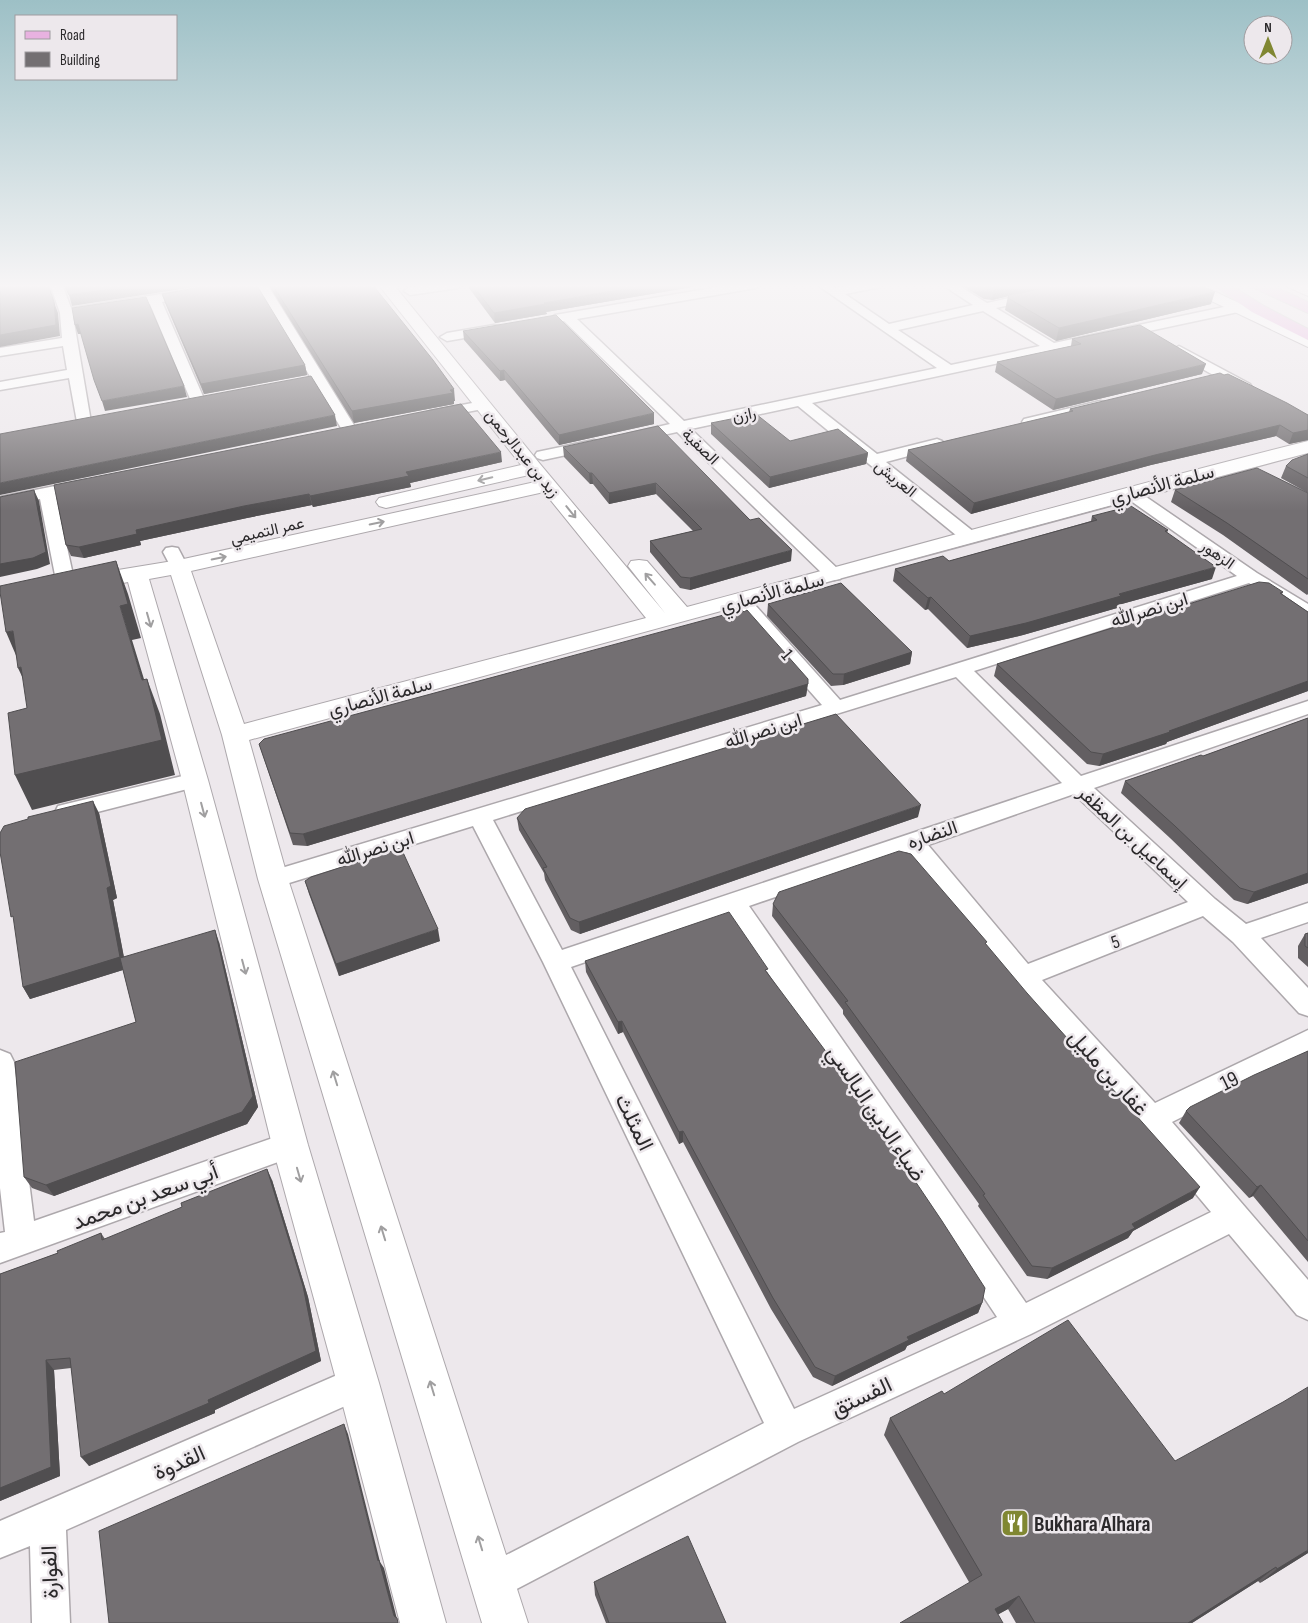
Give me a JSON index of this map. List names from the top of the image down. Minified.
{"streets":{"street":["رازن","الصفية","زيد بن عبدالرحمن","العريش","سلمة الأنصاري","عمر التميمي","الزهور","ابن نصرالله","1","النضاره","إسماعيل بن المظفر","5","غفار بن مليل","19","ضياء الدين البالسي","المثلث","أبي سعد بن محمد","الفستق","القدوة","الفوارة"]},"crossings":[["رازن","الصفية"],["رازن","زيد بن عبدالرحمن"],["رازن","العريش"],["رازن","عمر التميمي"],["الصفية","سلمة الأنصاري"],["زيد بن عبدالرحمن","سلمة الأنصاري"],["زيد بن عبدالرحمن","عمر التميمي"],["العريش","سلمة الأنصاري"],["سلمة الأنصاري","الزهور"],["سلمة الأنصاري","1"],["الزهور","ابن نصرالله"],["ابن نصرالله","1"],["ابن نصرالله","إسماعيل بن المظفر"],["ابن نصرالله","المثلث"],["النضاره","إسماعيل بن المظفر"],["النضاره","غفار بن مليل"],["النضاره","ضياء الدين البالسي"],["النضاره","المثلث"],["إسماعيل بن المظفر","5"],["5","غفار بن مليل"],["غفار بن مليل","19"],["غفار بن مليل","الفستق"],["ضياء الدين البالسي","الفستق"],["المثلث","الفستق"],["القدوة","الفوارة"]],"places":{"restaurant":["Bukhara Alhara"]},"legend":["Road","Building"],"north":"top"}
